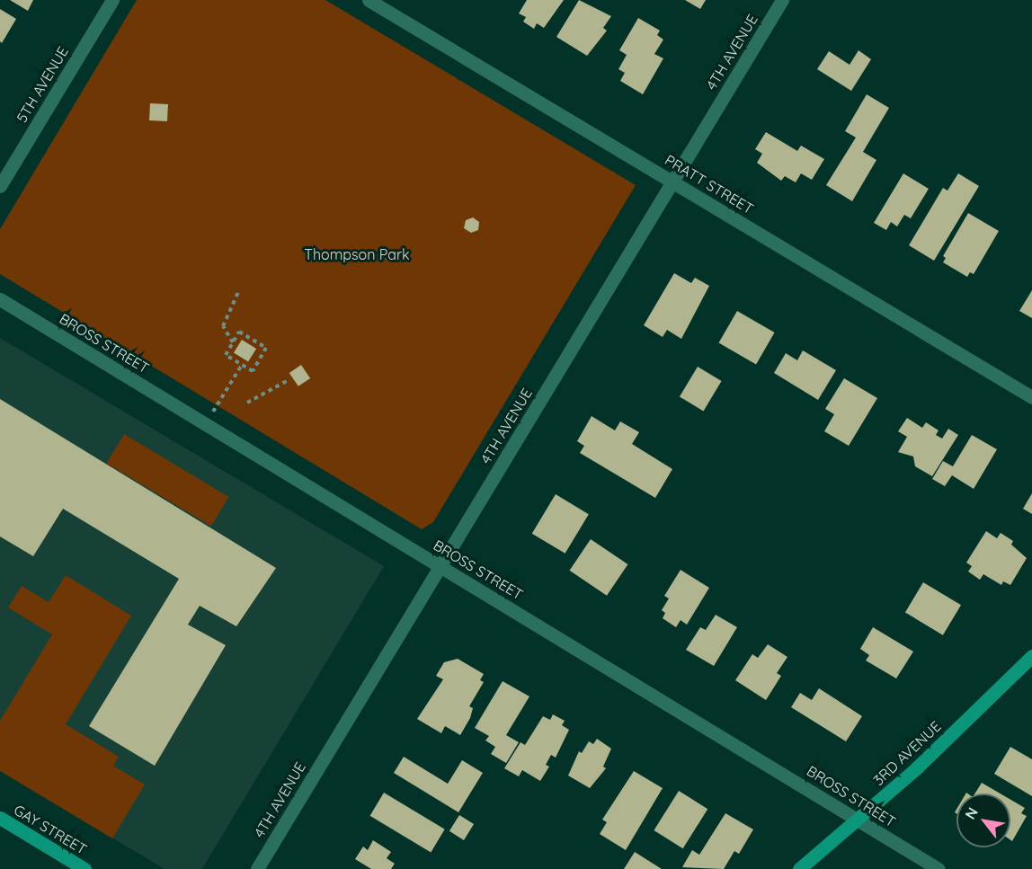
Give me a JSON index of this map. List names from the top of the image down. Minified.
{"streets":{"street":["4TH AVENUE","5TH AVENUE","PRATT STREET","BROSS STREET","3RD AVENUE","GAY STREET"]},"crossings":[["4TH AVENUE","PRATT STREET"],["4TH AVENUE","BROSS STREET"],["BROSS STREET","3RD AVENUE"]],"parks":["Thompson Park"],"north":"top left"}
